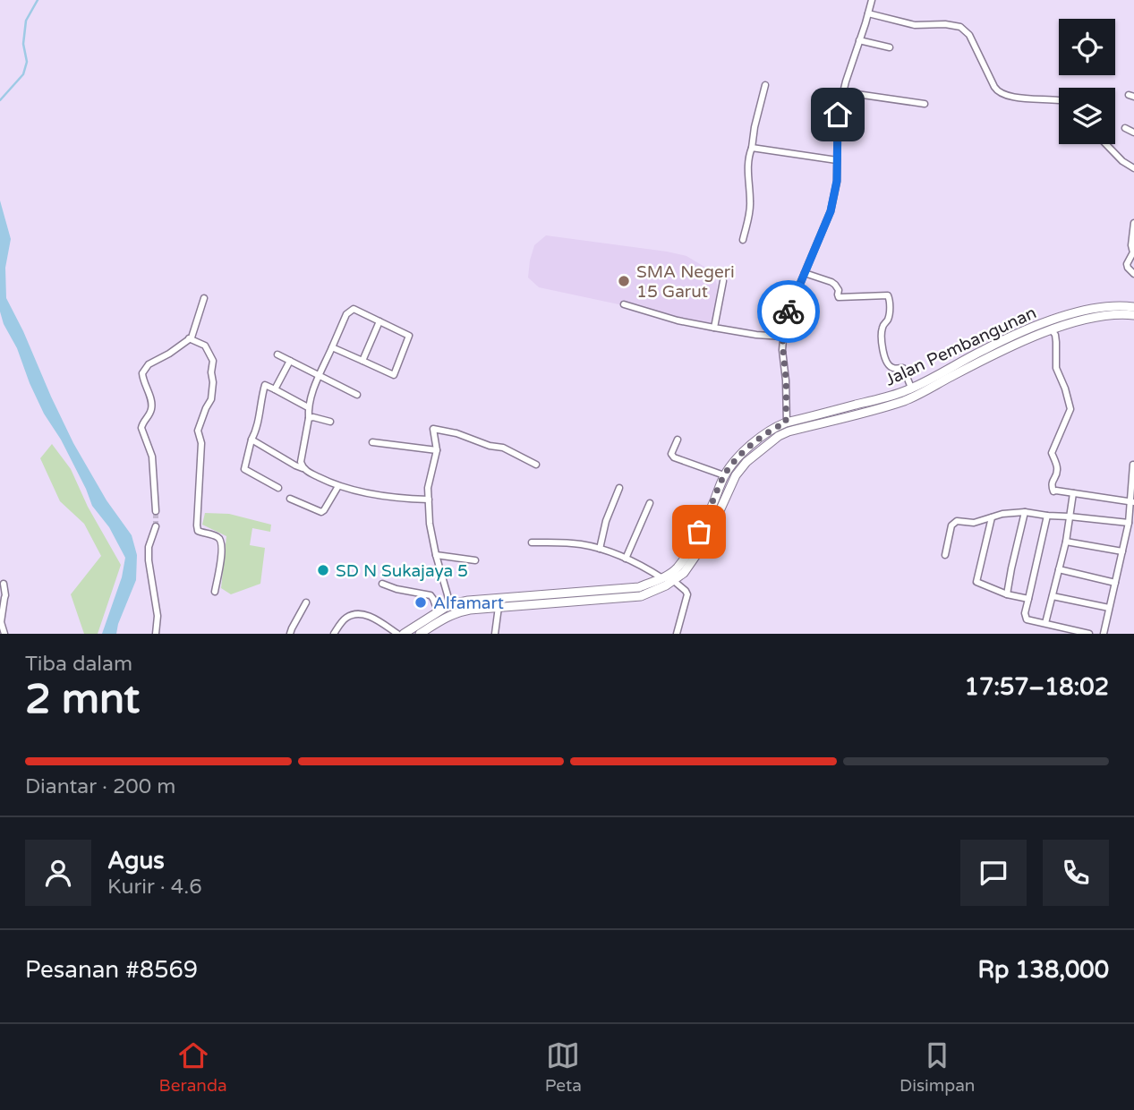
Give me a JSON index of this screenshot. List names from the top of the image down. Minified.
{"streets":{"main road":["Jalan Pembangunan"]},"places":["SMA Negeri 15 Garut","SD N Sukajaya 5","Alfamart"],"page":{"heading":["2 mnt","Tiba dalam","17:57–18:02"],"panel":["Agus","Kurir · 4.6","Pesanan #8569","Rp 138,000"],"bar":"Diantar · 200 m","tabs":["Beranda","Peta","Disimpan"]}}
